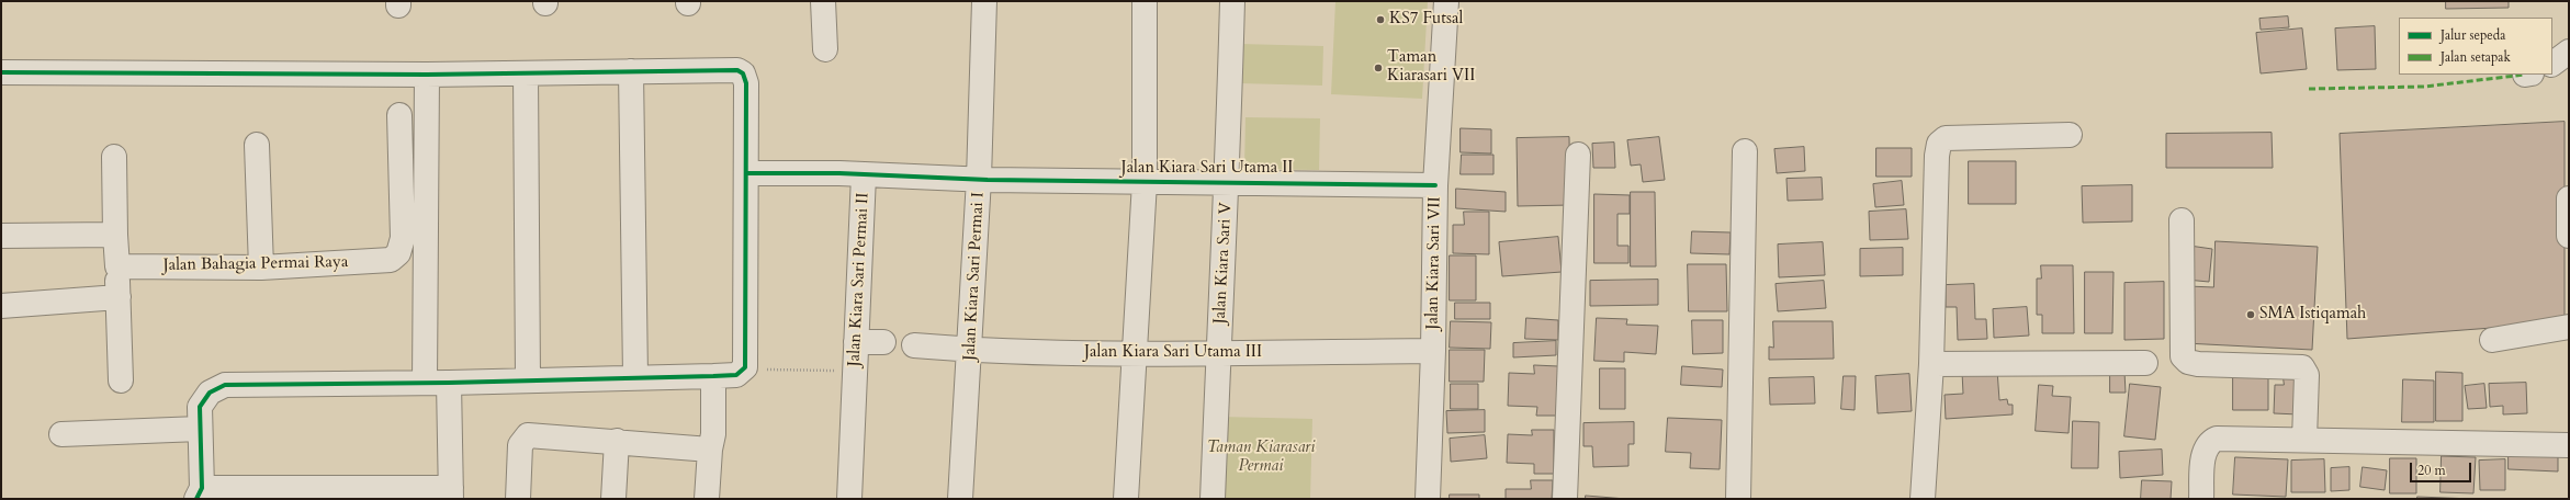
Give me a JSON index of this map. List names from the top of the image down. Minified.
{"streets":{"street":["Jalan Kiara Sari Utama II","Jalan Kiara Sari V","Jalan Kiara Sari VII","Jalan Bahagia Permai Raya","Jalan Kiara Sari Permai I","Jalan Kiara Sari Permai II","Jalan Kiara Sari Utama III"]},"crossings":[["Jalan Kiara Sari Utama II","Jalan Kiara Sari V"],["Jalan Kiara Sari Utama II","Jalan Kiara Sari VII"],["Jalan Kiara Sari Utama II","Jalan Kiara Sari Permai I"],["Jalan Kiara Sari Utama II","Jalan Kiara Sari Permai II"],["Jalan Kiara Sari V","Jalan Kiara Sari Utama III"],["Jalan Kiara Sari VII","Jalan Kiara Sari Utama III"],["Jalan Kiara Sari Permai I","Jalan Kiara Sari Permai II"],["Jalan Kiara Sari Permai I","Jalan Kiara Sari Utama III"]],"parks":["Taman Kiarasari Permai"],"places":["KS7 Futsal","Taman Kiarasari VII","SMA Istiqamah"],"legend":["Jalur sepeda","Jalan setapak"],"scale_bar":"20 m"}
